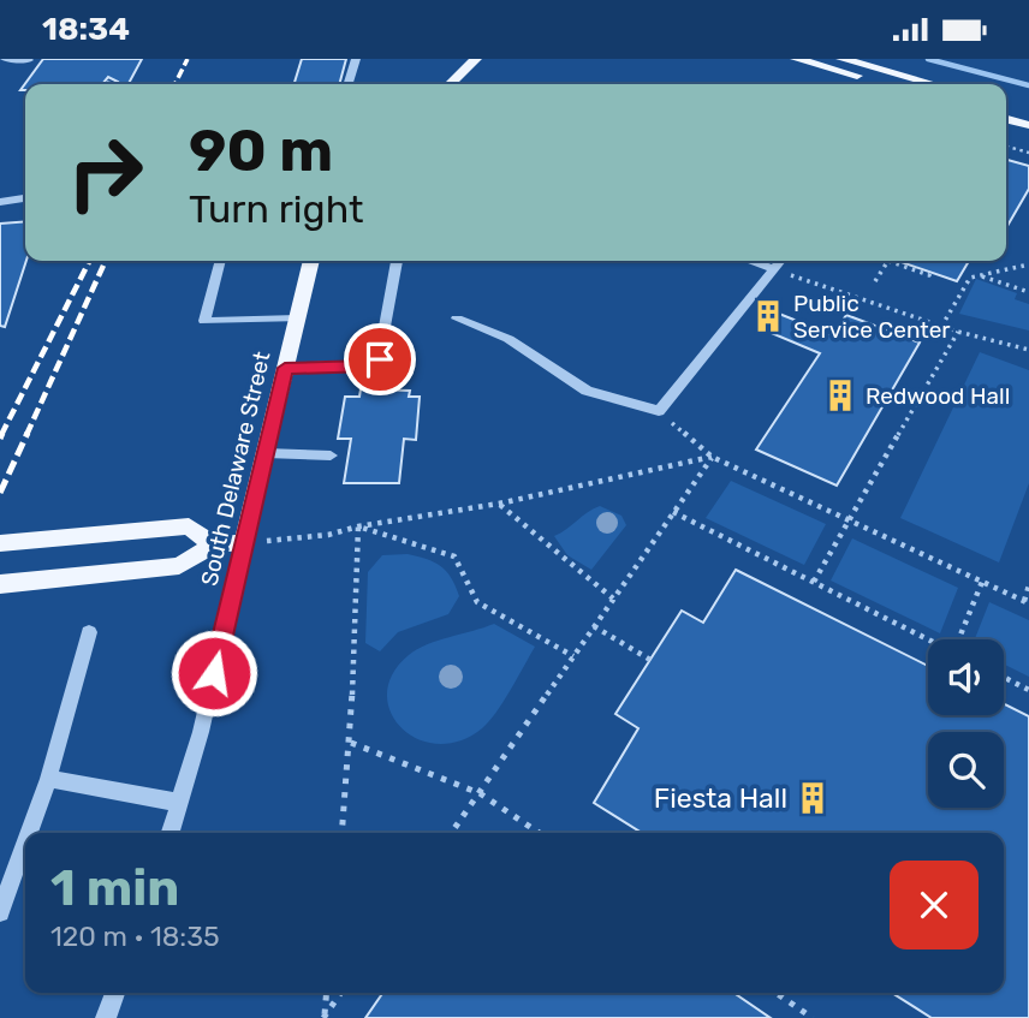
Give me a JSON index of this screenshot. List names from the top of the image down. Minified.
{"streets":{"main road":["South Delaware Street"]},"places":{"building":["Public Service Center","Redwood Hall","Fiesta Hall"]},"page":{"status":"18:34","turn":["90 m","Turn right"],"heading":["1 min","120 m · 18:35"]}}
